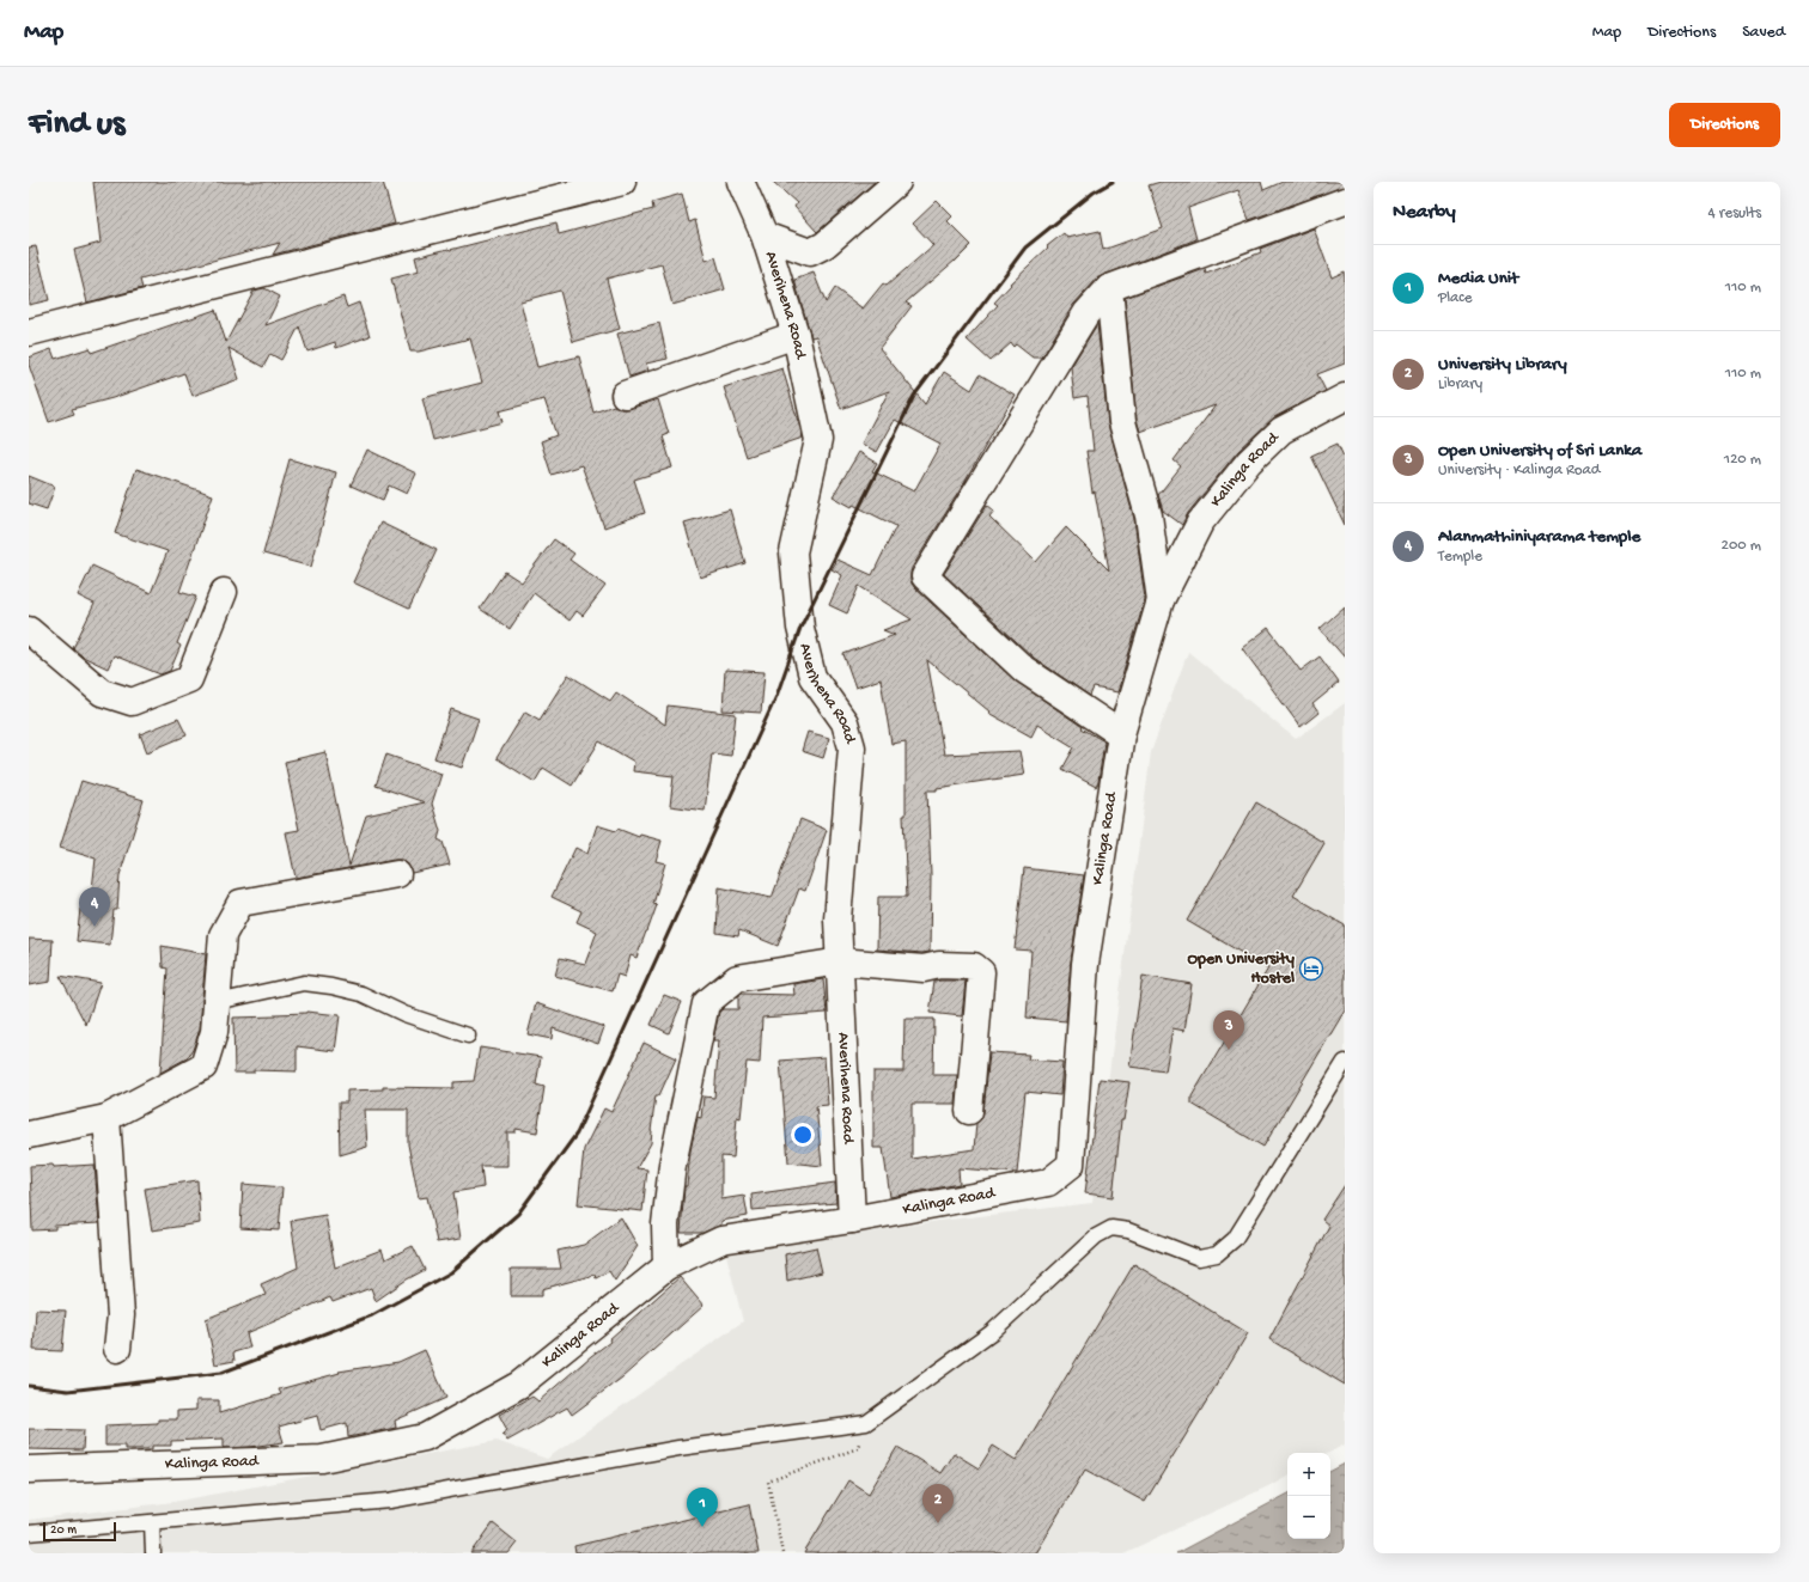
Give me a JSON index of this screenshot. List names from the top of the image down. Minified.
{"streets":{"street":["Averihena Road","Kalinga Road"]},"crossings":[["Averihena Road","Kalinga Road"]],"places":{"hotel":["Open University Hostel"]},"scale_bar":"20 m","page":{"header":"Map","nav":["Map","Directions","Saved"],"buttons":"Directions","title":"Find us","heading":["Nearby","4 results"],"list":[{"mark":"1","name":"Media Unit","note":"Place","value":"110 m"},{"mark":"2","name":"University Library","note":"Library","value":"110 m"},{"mark":"3","name":"Open University of Sri Lanka","note":"University · Kalinga Road","value":"120 m"},{"mark":"4","name":"Alanmathiniyarama temple","note":"Temple","value":"200 m"}],"pins":["4","3","2","1"],"map_buttons":["+","−"],"scale":"20 m"}}
